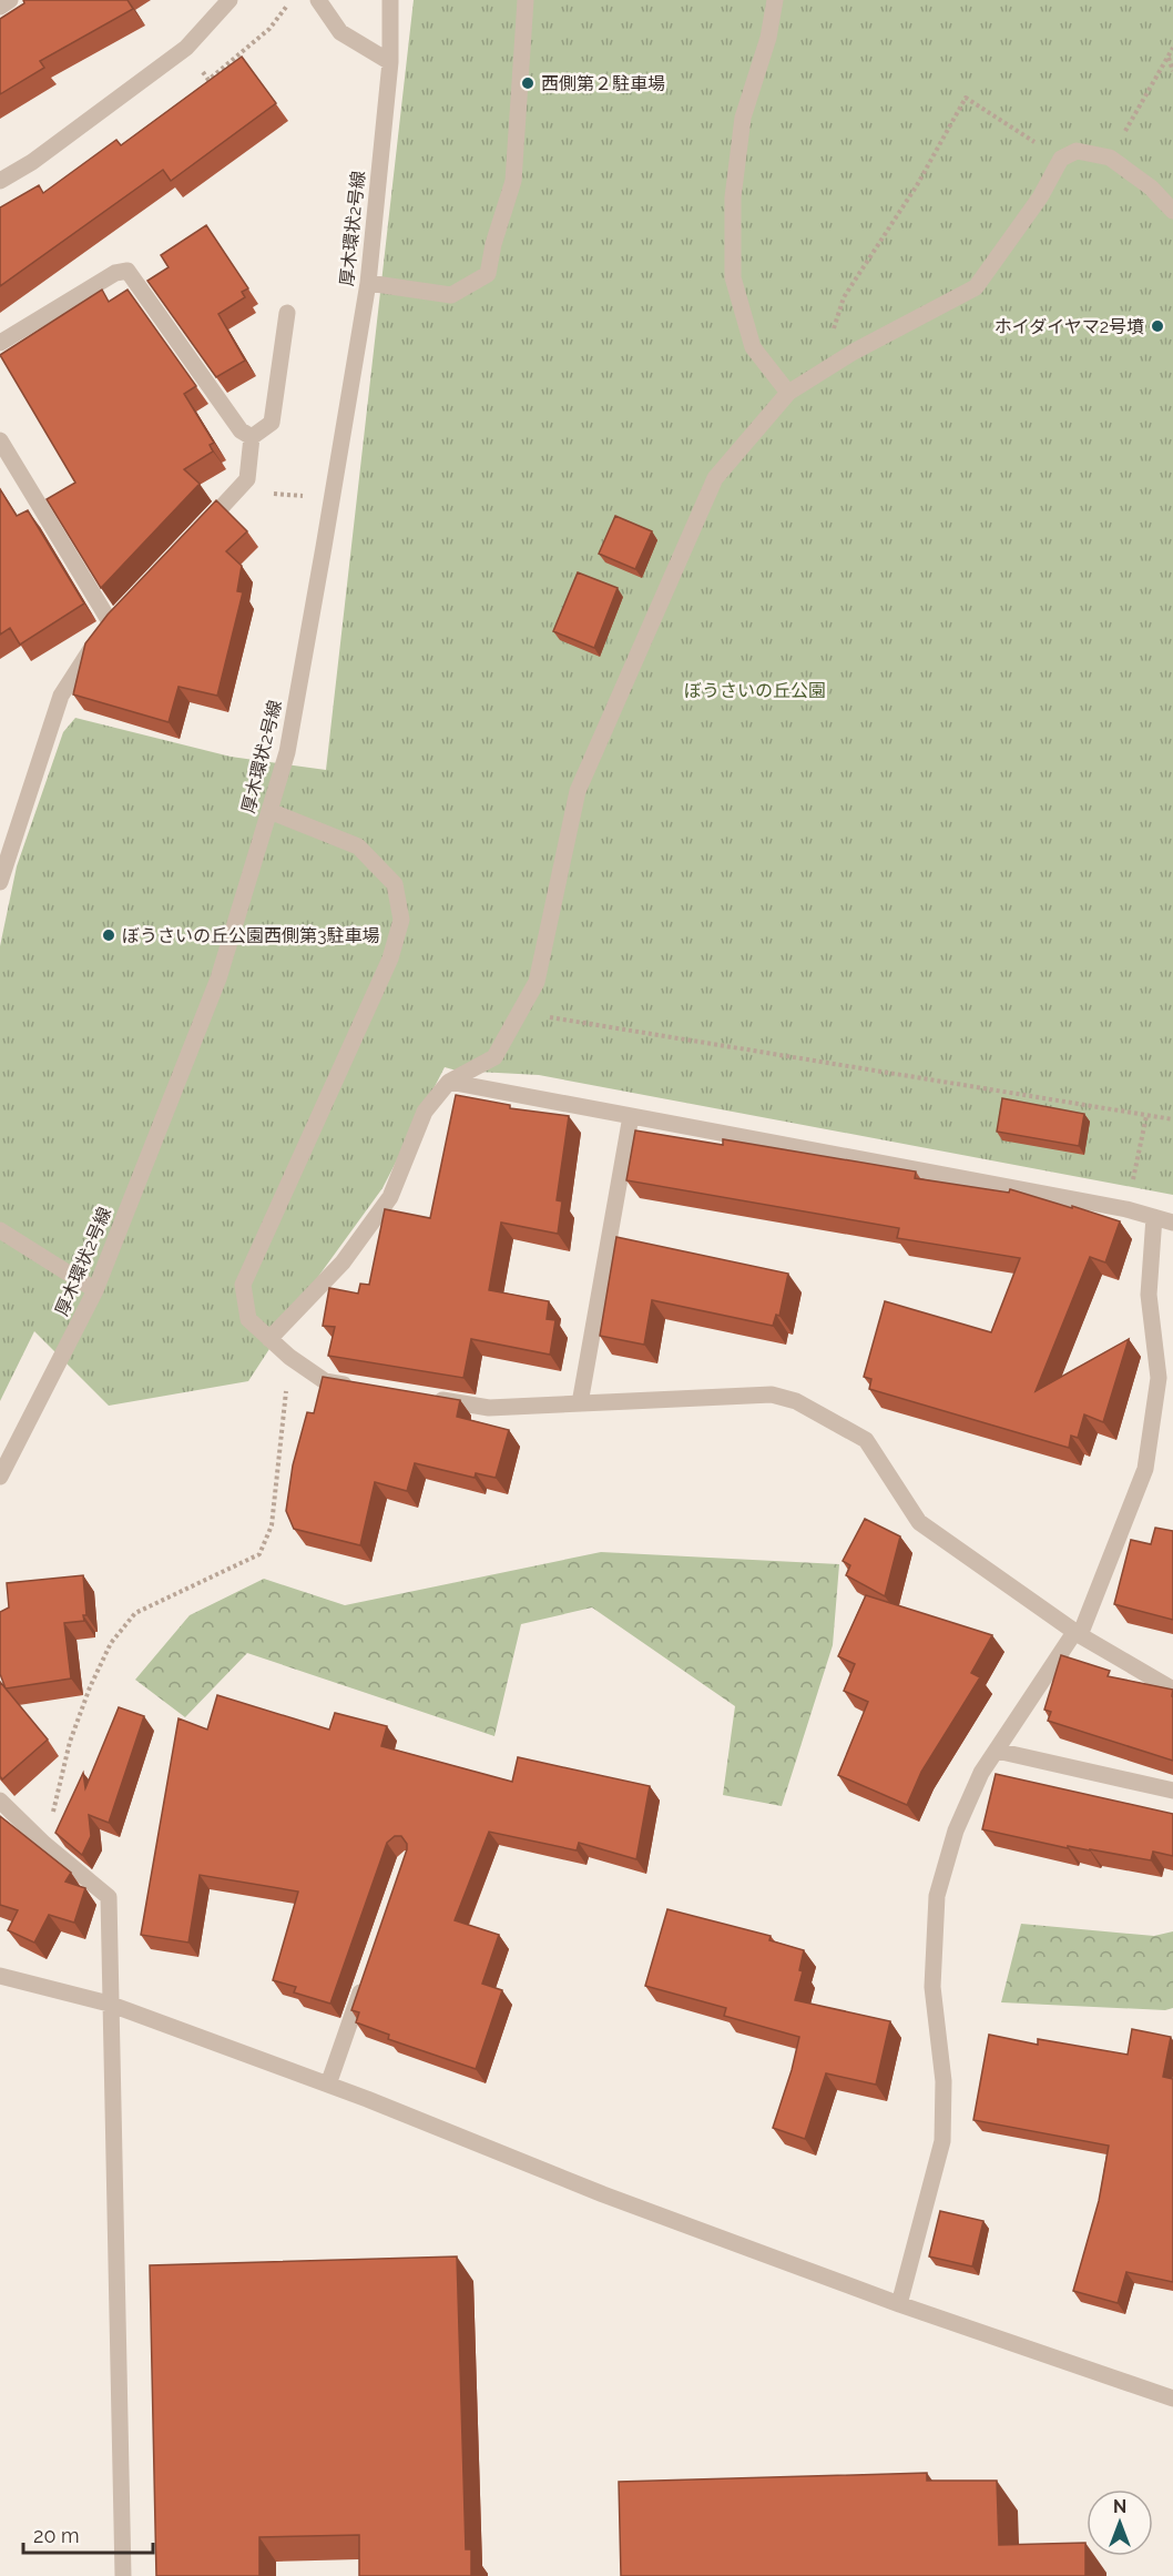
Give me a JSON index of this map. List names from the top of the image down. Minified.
{"streets":{"street":["厚木環状2号線"]},"parks":["ぼうさいの丘公園"],"places":["西側第２駐車場","ホイダイヤマ2号墳","ぼうさいの丘公園西側第3駐車場"],"scale_bar":"20 m","north":"top"}
